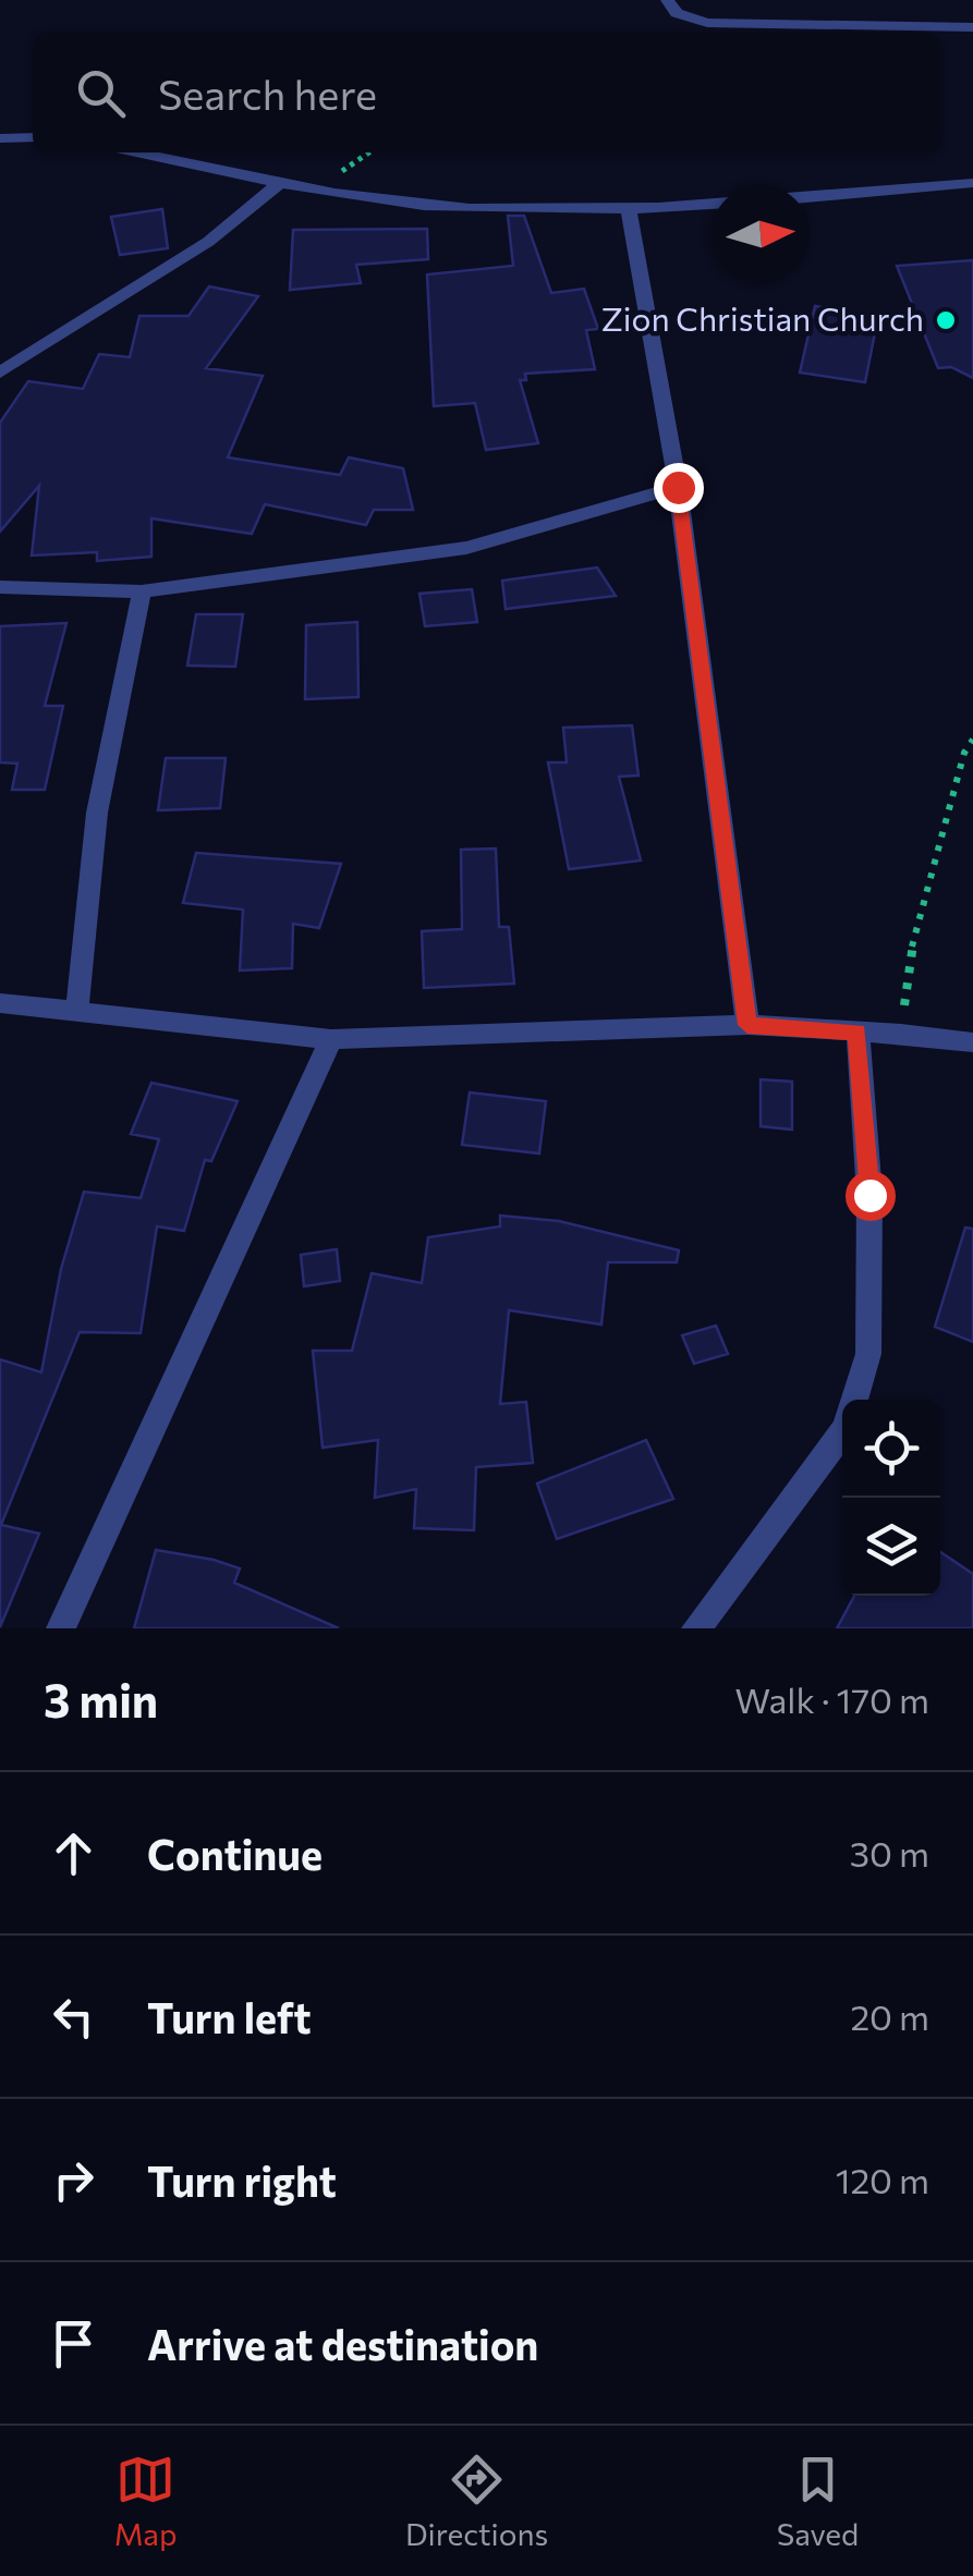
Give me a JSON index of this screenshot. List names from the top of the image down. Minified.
{"places":["Zion Christian Church"],"north":"right","page":{"search":"Search here","heading":["3 min","Walk · 170 m"],"list":[["Continue","30 m"],["Turn left","20 m"],["Turn right","120 m"],"Arrive at destination"],"nav":["Map","Directions","Saved"]}}
